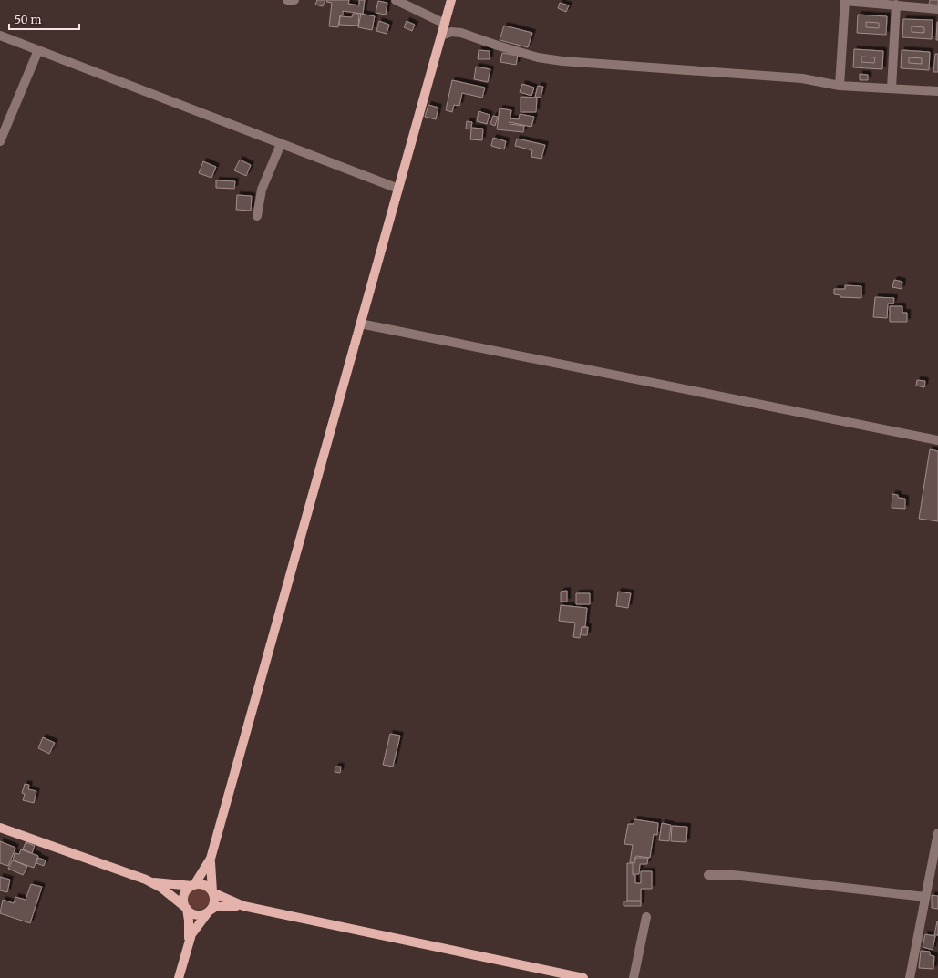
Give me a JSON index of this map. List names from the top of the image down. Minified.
{"scale_bar":"50 m"}
